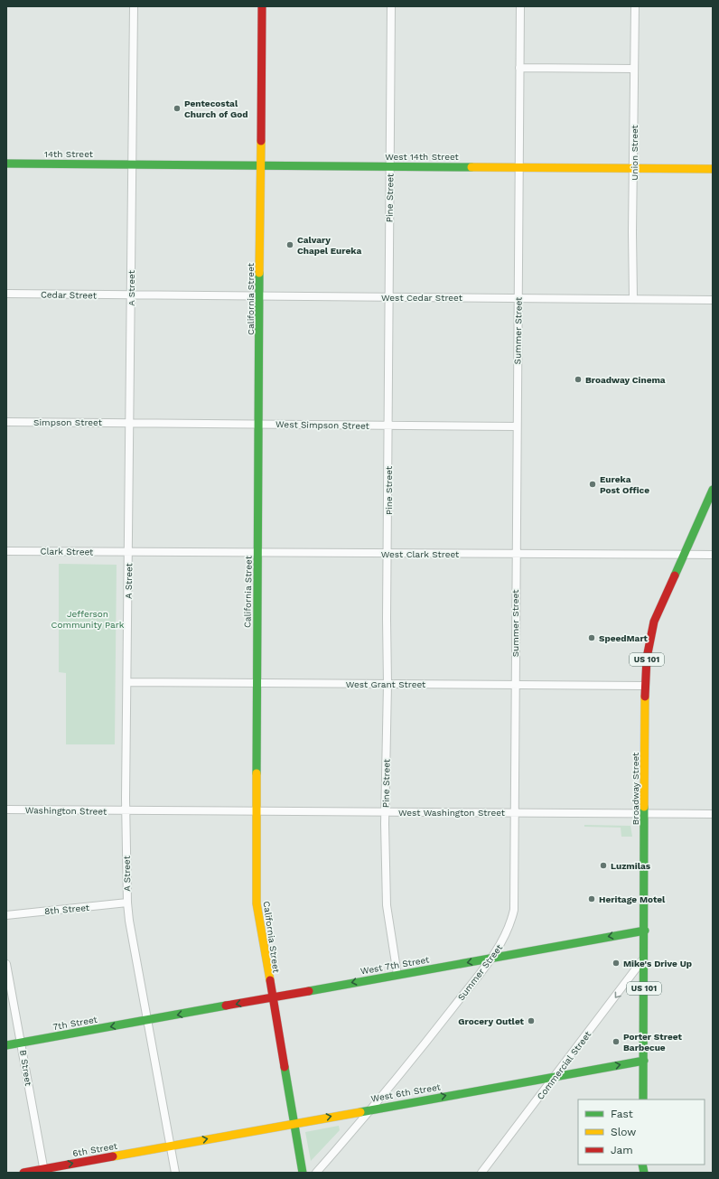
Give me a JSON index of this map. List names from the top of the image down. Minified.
{"streets":{"main road":["14th Street","West 14th Street","California Street","US 101","Broadway Street","West 7th Street","7th Street","West 6th Street","6th Street"],"street":["Union Street","Pine Street","A Street","Cedar Street","West Cedar Street","Summer Street","Simpson Street","West Simpson Street","Clark Street","West Clark Street","West Grant Street","Washington Street","West Washington Street","8th Street","Commercial Street","B Street"]},"crossings":[["Union Street","West 14th Street"],["Union Street","West Cedar Street"],["14th Street","West 14th Street"],["14th Street","A Street"],["West 14th Street","Pine Street"],["West 14th Street","A Street"],["West 14th Street","California Street"],["West 14th Street","Summer Street"],["Pine Street","West Cedar Street"],["Pine Street","West Simpson Street"],["Pine Street","West Clark Street"],["Pine Street","West Grant Street"],["Pine Street","West Washington Street"],["Pine Street","West 7th Street"],["A Street","Cedar Street"],["A Street","West Cedar Street"],["A Street","Simpson Street"],["A Street","West Simpson Street"],["A Street","Clark Street"],["A Street","West Clark Street"],["A Street","West Grant Street"],["A Street","Washington Street"],["A Street","West Washington Street"],["A Street","8th Street"],["A Street","West 7th Street"],["A Street","7th Street"],["A Street","West 6th Street"],["A Street","6th Street"],["Cedar Street","West Cedar Street"],["West Cedar Street","California Street"],["West Cedar Street","Summer Street"],["California Street","West Simpson Street"],["California Street","West Clark Street"],["California Street","West Grant Street"],["California Street","West Washington Street"],["California Street","West 7th Street"],["California Street","West 6th Street"],["Summer Street","West Simpson Street"],["Summer Street","West Clark Street"],["Summer Street","West Grant Street"],["Summer Street","West Washington Street"],["Summer Street","West 7th Street"],["Summer Street","West 6th Street"],["Simpson Street","West Simpson Street"],["Clark Street","West Clark Street"],["West Clark Street","Broadway Street"],["West Grant Street","Broadway Street"],["Broadway Street","West Washington Street"],["Broadway Street","West 7th Street"],["Broadway Street","Commercial Street"],["Broadway Street","West 6th Street"],["Washington Street","West Washington Street"],["West 7th Street","7th Street"],["7th Street","B Street"],["Commercial Street","West 6th Street"],["B Street","6th Street"],["West 6th Street","6th Street"]],"one_way":["West 7th Street","7th Street","Commercial Street","West 6th Street","6th Street"],"parks":["Jefferson Community Park"],"places":["Pentecostal Church of God","Calvary Chapel Eureka","Broadway Cinema","Eureka Post Office","SpeedMart","Luzmilas","Heritage Motel","Mike's Drive Up","Grocery Outlet","Porter Street Barbecue"],"legend":["Fast","Slow","Jam"]}
